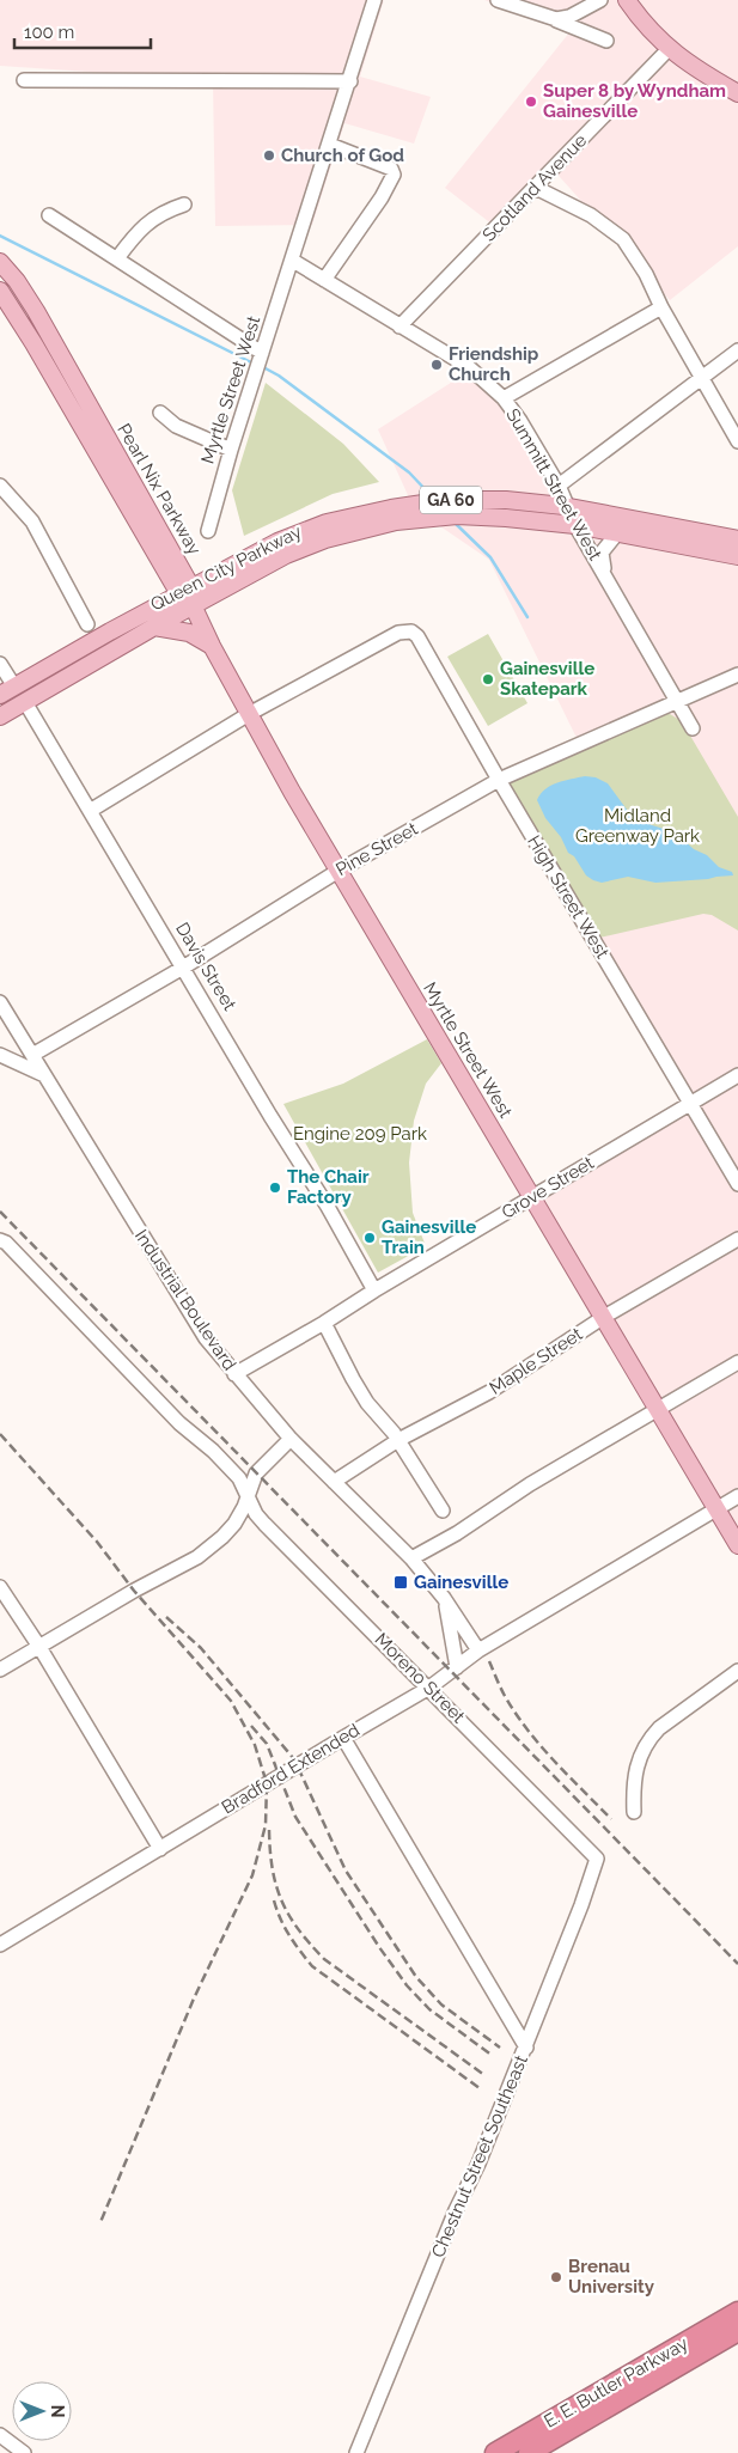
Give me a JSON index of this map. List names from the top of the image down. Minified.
{"streets":{"highway":["E. E. Butler Parkway"],"main road":["Myrtle Street West","Pearl Nix Parkway","GA 60","Queen City Parkway","Davis Street"],"street":["Scotland Avenue","Summitt Street West","Pine Street","High Street West","Grove Street","Industrial Boulevard","Maple Street","Moreno Street","Bradford Extended","Chestnut Street Southeast"]},"crossings":[["Scotland Avenue","Summitt Street West"],["Myrtle Street West","Summitt Street West"],["Myrtle Street West","Pearl Nix Parkway"],["Myrtle Street West","Queen City Parkway"],["Myrtle Street West","Pine Street"],["Myrtle Street West","High Street West"],["Myrtle Street West","Grove Street"],["Myrtle Street West","Maple Street"],["Myrtle Street West","Bradford Extended"],["Summitt Street West","Queen City Parkway"],["Summitt Street West","Pine Street"],["Pearl Nix Parkway","Queen City Parkway"],["Queen City Parkway","Davis Street"],["Pine Street","High Street West"],["Pine Street","Davis Street"],["Pine Street","Industrial Boulevard"],["High Street West","Grove Street"],["Davis Street","Grove Street"],["Grove Street","Industrial Boulevard"],["Industrial Boulevard","Maple Street"],["Industrial Boulevard","Bradford Extended"],["Moreno Street","Bradford Extended"],["Moreno Street","Chestnut Street Southeast"]],"parks":["Midland Greenway Park","Engine 209 Park"],"places":{"other":["Super 8 by Wyndham Gainesville","Church of God","Friendship Church","Gainesville Skatepark","The Chair Factory","Gainesville Train","Brenau University"],"transit":["Gainesville"]},"scale_bar":"100 m","north":"right"}
